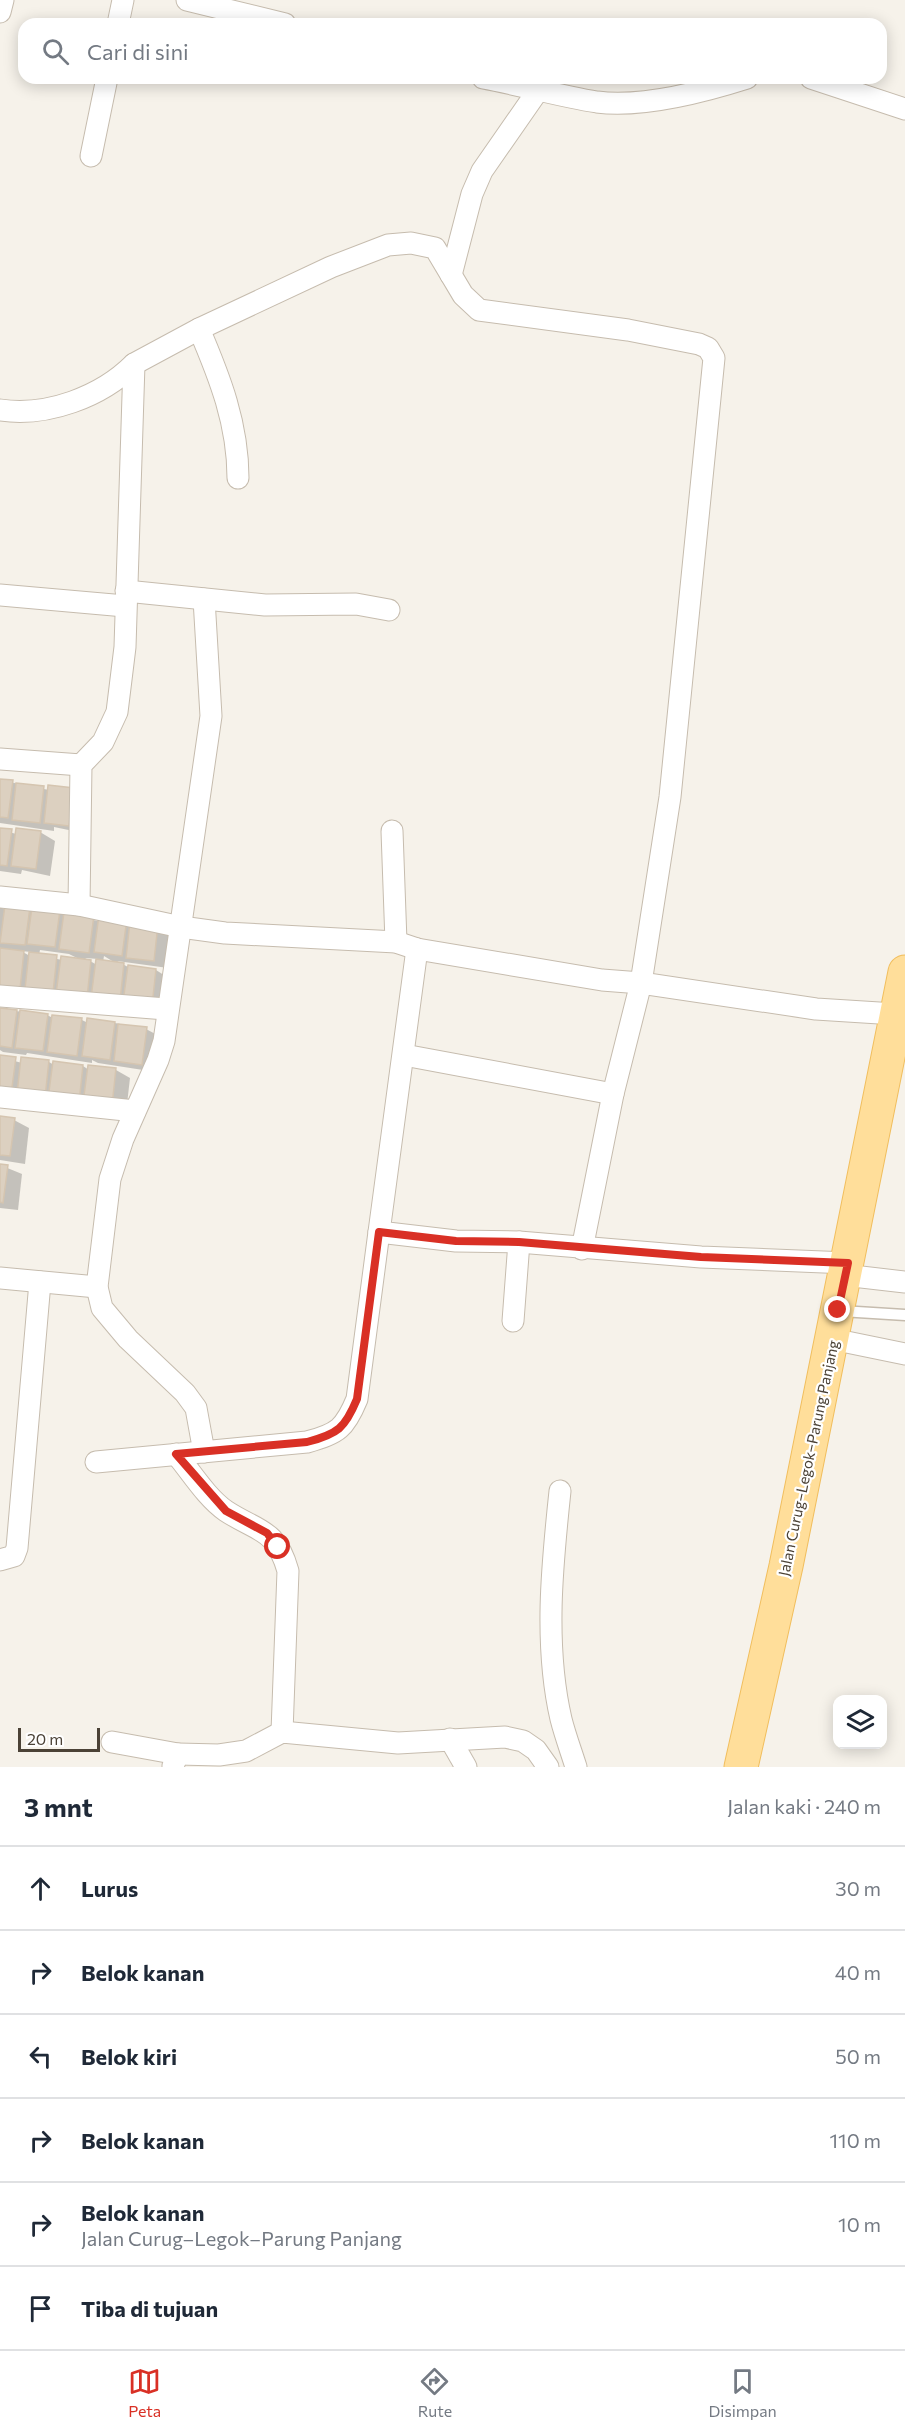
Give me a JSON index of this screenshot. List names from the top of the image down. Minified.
{"streets":{"main road":["Jalan Curug–Legok–Parung Panjang"]},"scale_bar":"20 m","page":{"search":"Cari di sini","scale":"20 m","heading":["3 mnt","Jalan kaki · 240 m"],"list":[["Lurus","30 m"],["Belok kanan","40 m"],["Belok kiri","50 m"],["Belok kanan","110 m"],["Belok kanan","Jalan Curug–Legok–Parung Panjang","10 m"],"Tiba di tujuan"],"nav":["Peta","Rute","Disimpan"]}}
